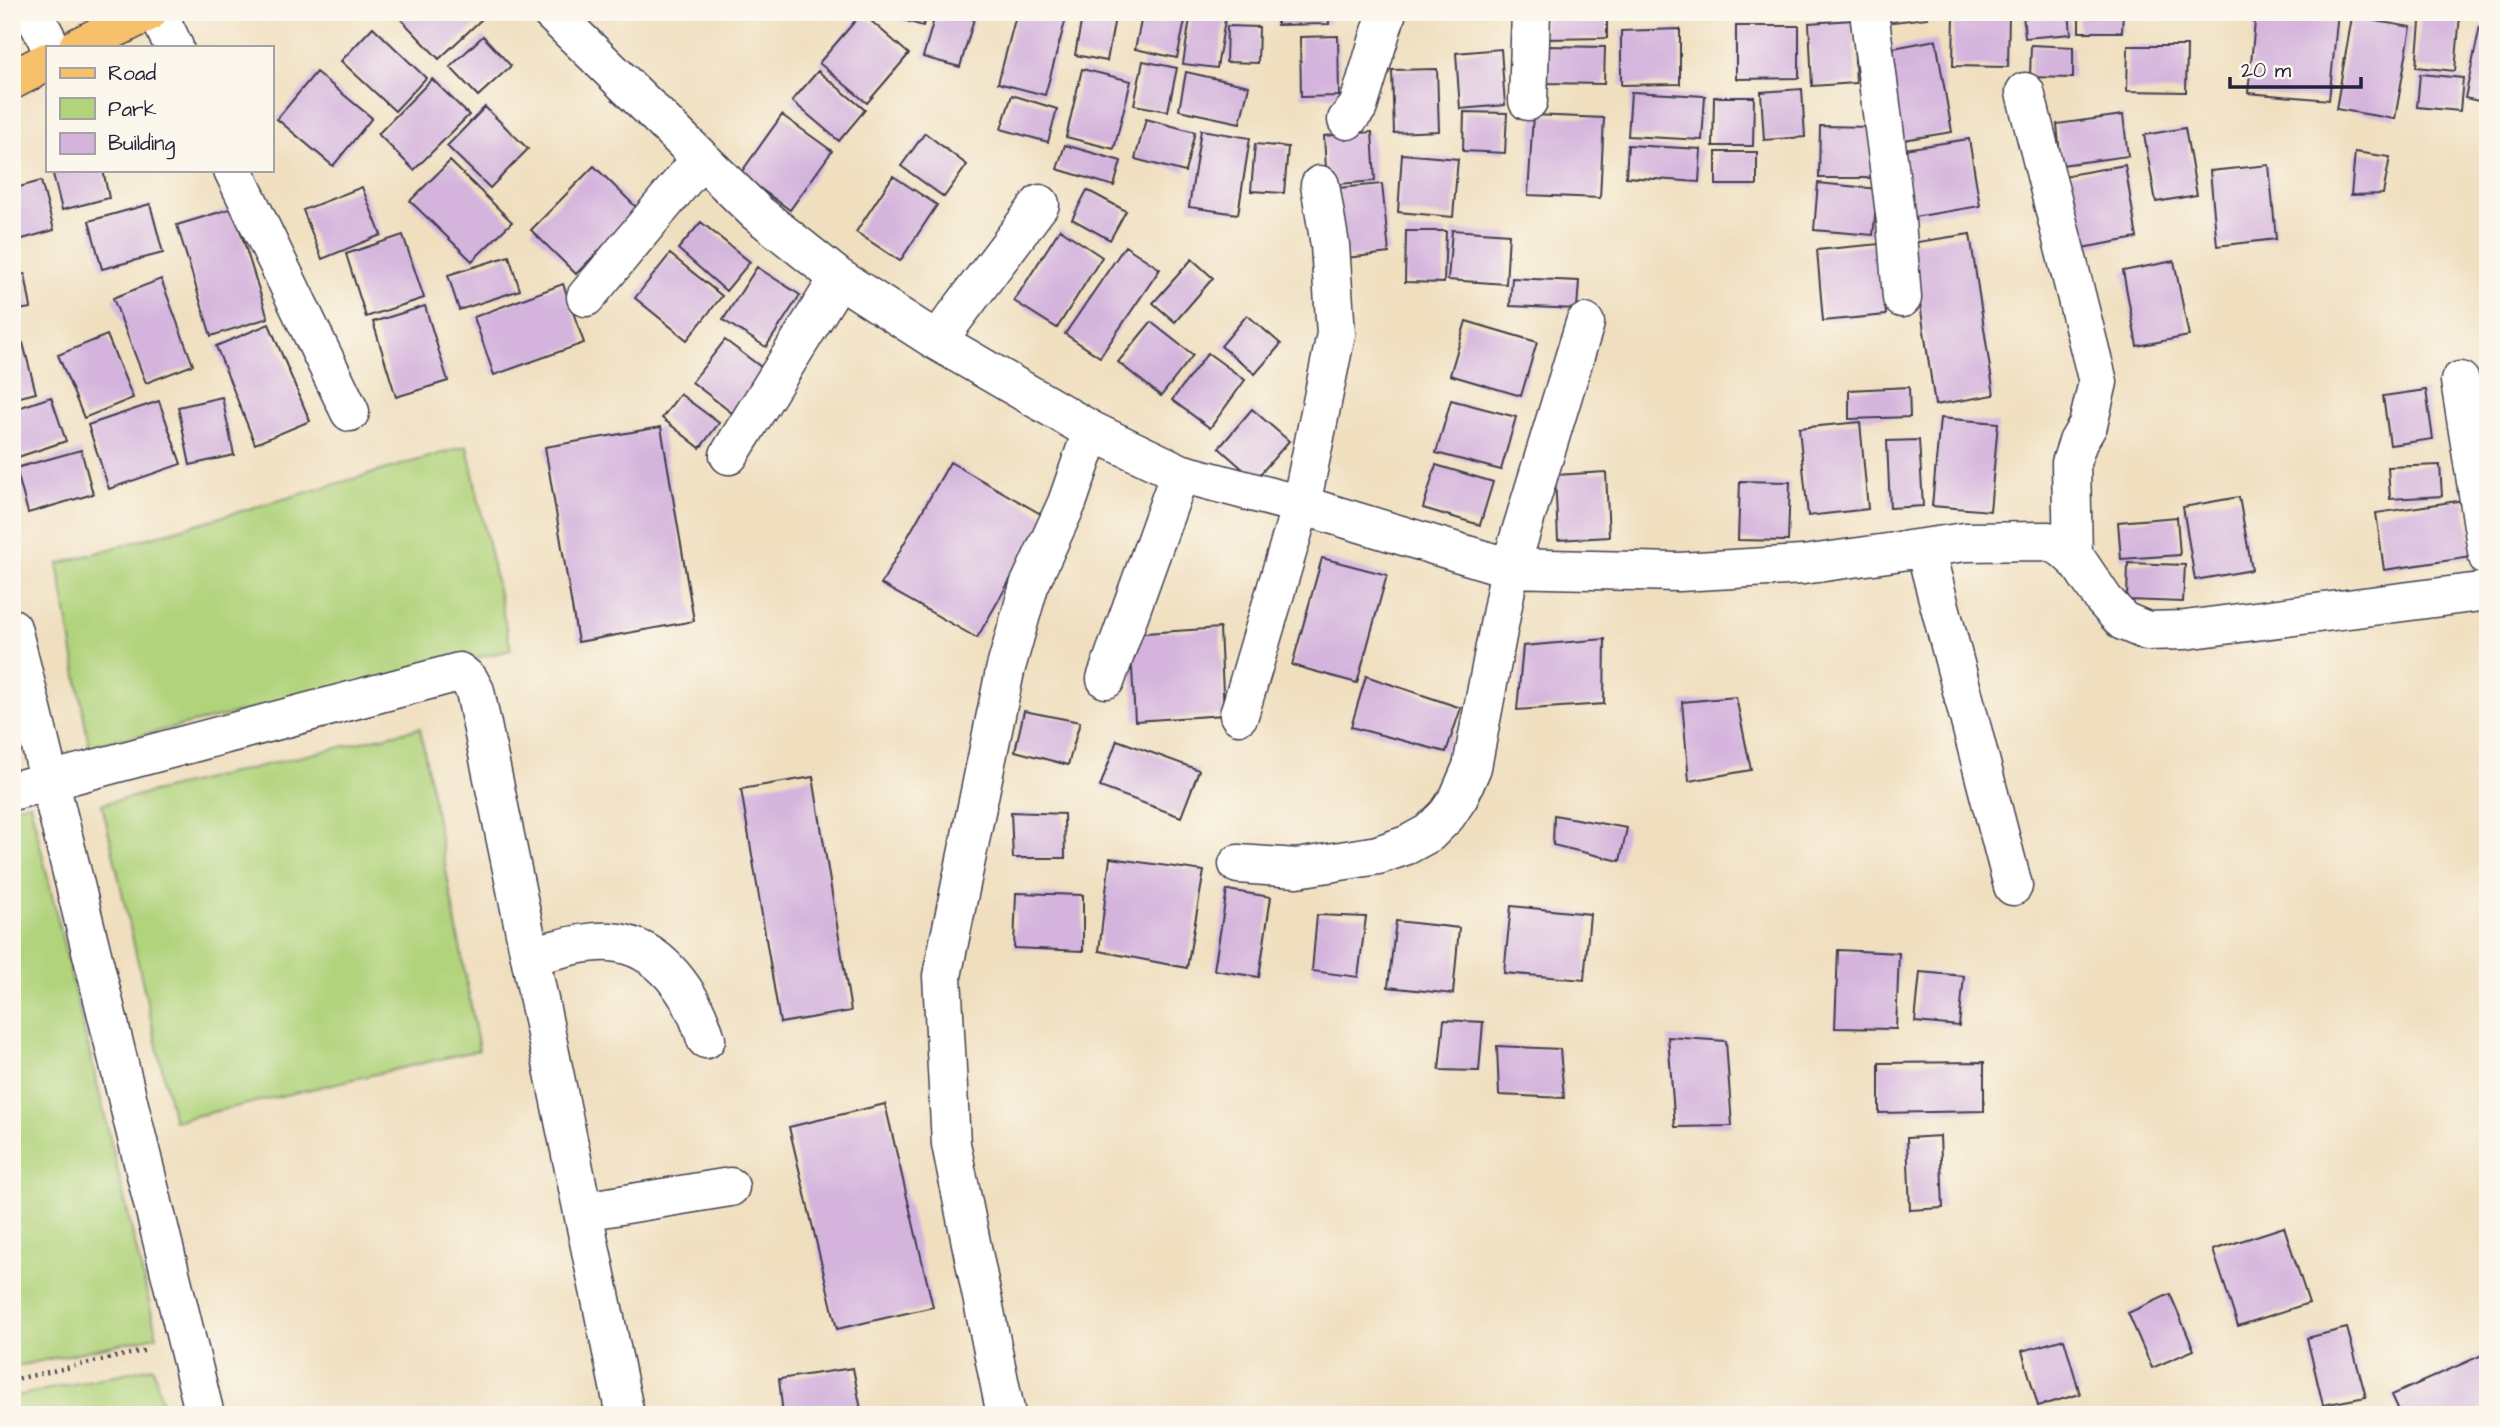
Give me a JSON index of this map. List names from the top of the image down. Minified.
{"legend":["Road","Park","Building"],"scale_bar":"20 m"}
